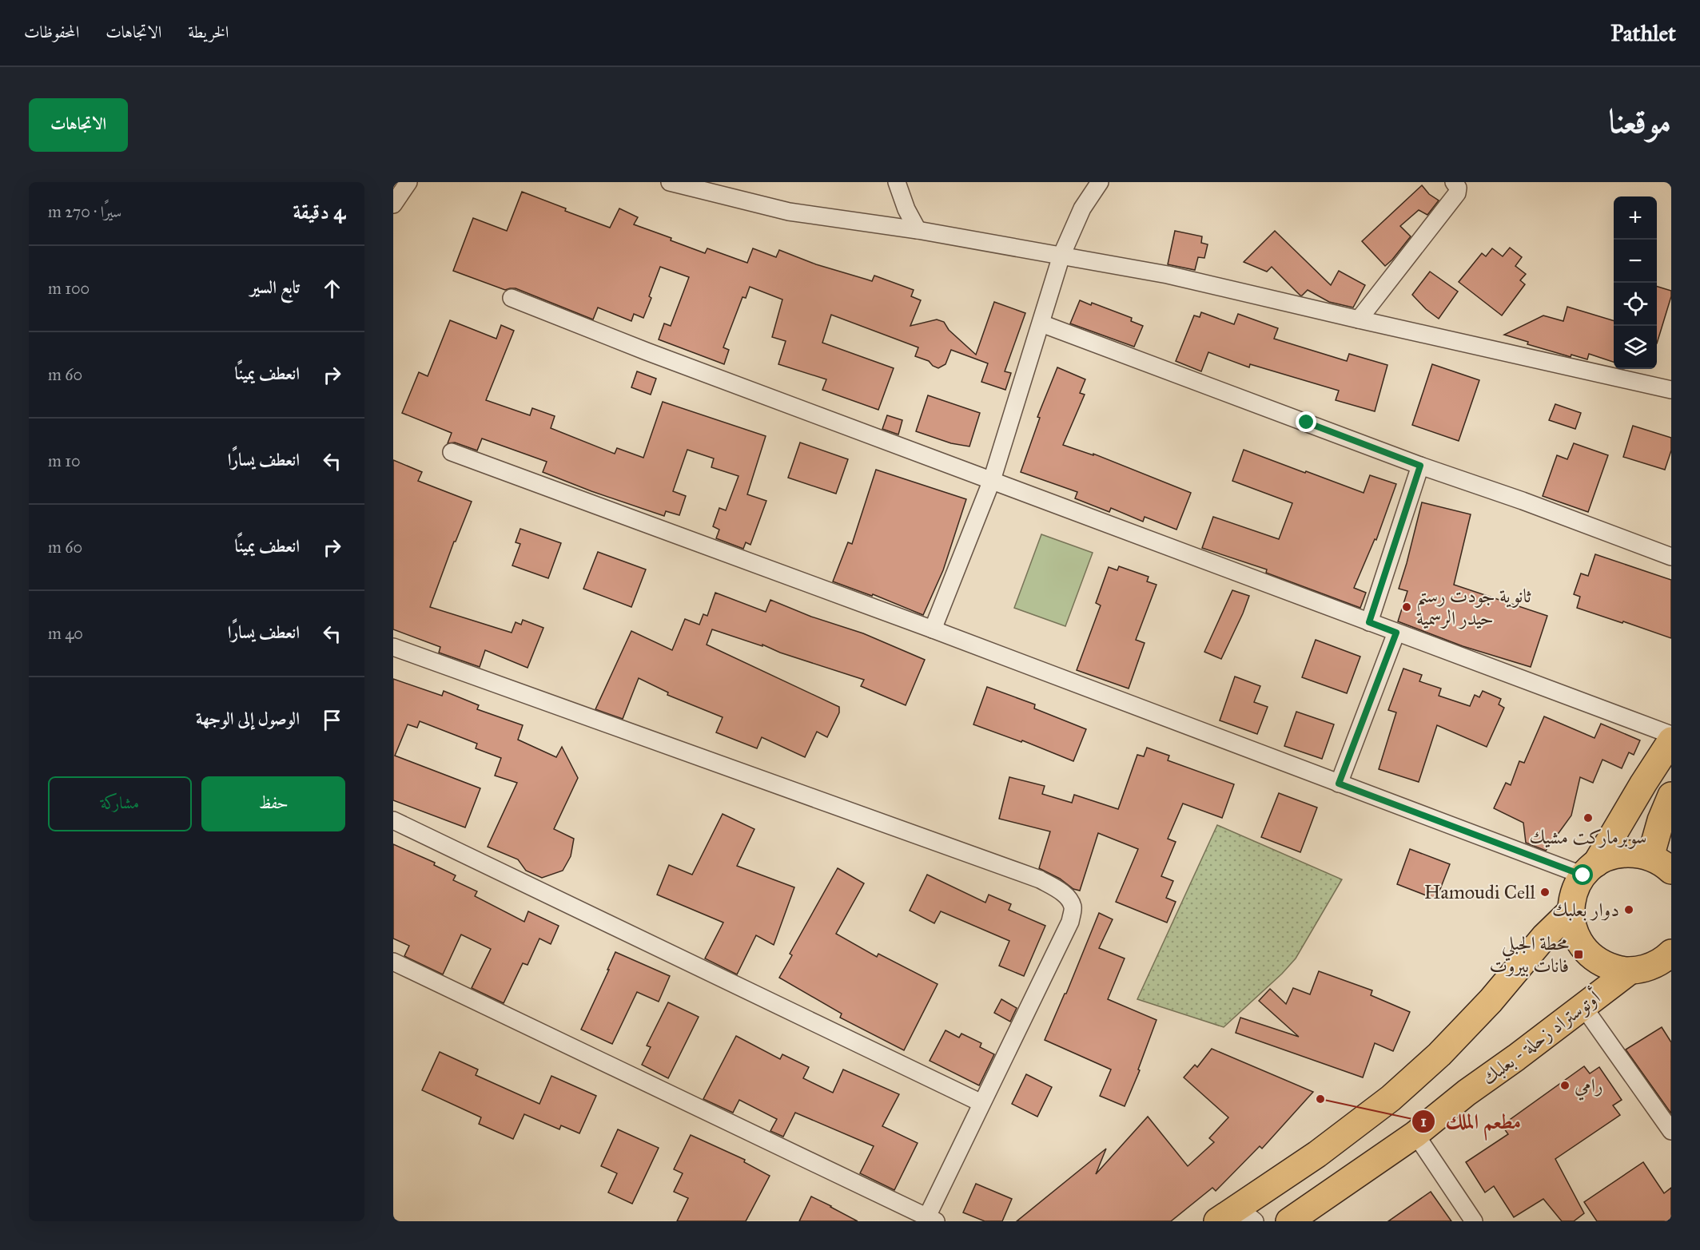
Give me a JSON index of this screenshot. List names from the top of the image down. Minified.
{"streets":{"highway":["أوتوستراد زحلة - بعلبك"]},"places":{"other":["ثانوية جودت رستم حيدر الرسمية","سوبرماركت مشيك","Hamoudi Cell","دوار بعلبك","رامي","مطعم الملك"],"transit":["محطة الجبلي فانات بيروت"]},"page":{"header":"Pathlet","nav":["الخريطة","الاتجاهات","المحفوظات"],"title":"موقعنا","buttons":["الاتجاهات",["حفظ","مشاركة"]],"heading":["4 دقيقة","سيرًا · 270 m"],"map_buttons":["+","−"],"list":[["تابع السير","100 m"],["انعطف يمينًا","60 m"],["انعطف يسارًا","10 m"],["انعطف يمينًا","60 m"],["انعطف يسارًا","40 m"],"الوصول إلى الوجهة"]}}
